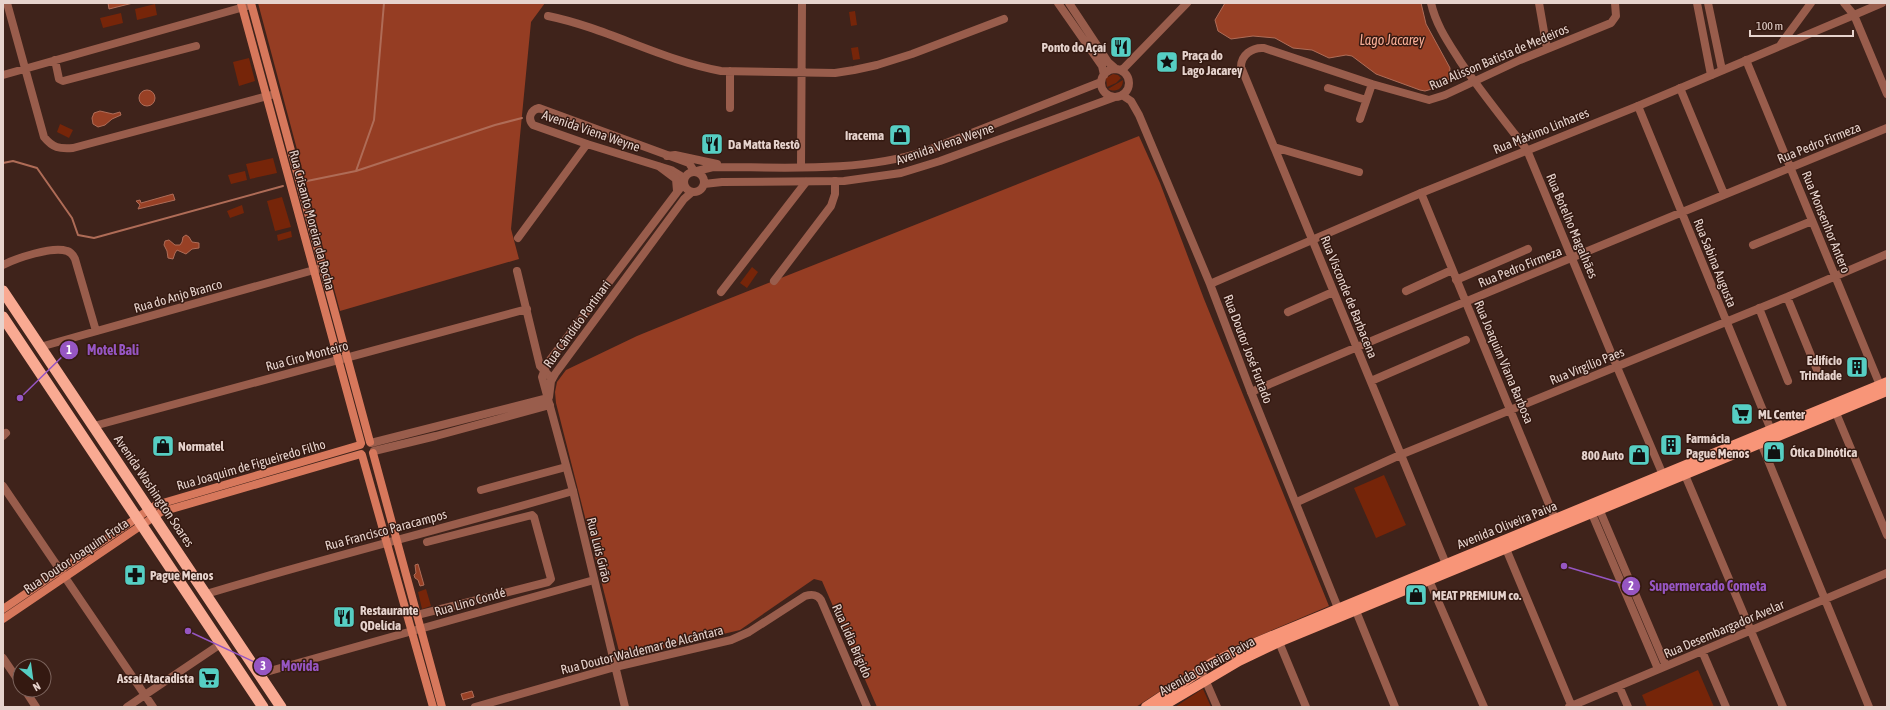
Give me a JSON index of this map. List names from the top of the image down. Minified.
{"streets":{"highway":["Avenida Washington Soares"],"main road":["Rua Crisanto Moreira da Rocha","Rua Joaquim de Figueiredo Filho","Avenida Oliveira Paiva","Rua Doutor Joaquim Frota"],"street":["Rua Alisson Batista de Medeiros","Avenida Viena Weyne","Rua Máximo Linhares","Rua Pedro Firmeza","Rua Monsenhor Antero","Rua Botelho Magalhães","Rua Sabina Augusta","Rua do Anjo Branco","Rua Visconde de Barbacena","Rua Cândido Portinari","Rua Doutor José Furtado","Rua Ciro Monteiro","Rua Joaquim Viana Barbosa","Rua Virgílio Paes","Rua Francisco Paracampos","Rua Luís Girão","Rua Lino Condé","Rua Desembargador Avelar","Rua Lídia Brígido","Rua Doutor Waldemar de Alcântara"]},"crossings":[["Rua Alisson Batista de Medeiros","Rua Botelho Magalhães"],["Rua Alisson Batista de Medeiros","Rua Visconde de Barbacena"],["Avenida Viena Weyne","Rua Cândido Portinari"],["Avenida Viena Weyne","Rua Doutor José Furtado"],["Rua Máximo Linhares","Rua Monsenhor Antero"],["Rua Máximo Linhares","Rua Botelho Magalhães"],["Rua Máximo Linhares","Rua Sabina Augusta"],["Rua Máximo Linhares","Rua Visconde de Barbacena"],["Rua Máximo Linhares","Rua Doutor José Furtado"],["Rua Máximo Linhares","Rua Joaquim Viana Barbosa"],["Rua Pedro Firmeza","Rua Monsenhor Antero"],["Rua Pedro Firmeza","Rua Botelho Magalhães"],["Rua Pedro Firmeza","Rua Sabina Augusta"],["Rua Pedro Firmeza","Rua Visconde de Barbacena"],["Rua Pedro Firmeza","Rua Doutor José Furtado"],["Rua Pedro Firmeza","Rua Joaquim Viana Barbosa"],["Rua Crisanto Moreira da Rocha","Rua do Anjo Branco"],["Rua Crisanto Moreira da Rocha","Rua Ciro Monteiro"],["Rua Crisanto Moreira da Rocha","Rua Joaquim de Figueiredo Filho"],["Rua Crisanto Moreira da Rocha","Rua Francisco Paracampos"],["Rua Crisanto Moreira da Rocha","Rua Lino Condé"],["Rua Monsenhor Antero","Rua Virgílio Paes"],["Rua Monsenhor Antero","Avenida Oliveira Paiva"],["Rua Botelho Magalhães","Rua Virgílio Paes"],["Rua Botelho Magalhães","Avenida Oliveira Paiva"],["Rua Sabina Augusta","Rua Virgílio Paes"],["Rua Sabina Augusta","Avenida Oliveira Paiva"],["Rua do Anjo Branco","Avenida Washington Soares"],["Rua Visconde de Barbacena","Rua Virgílio Paes"],["Rua Visconde de Barbacena","Avenida Oliveira Paiva"],["Rua Cândido Portinari","Rua Luís Girão"],["Rua Doutor José Furtado","Rua Virgílio Paes"],["Rua Doutor José Furtado","Avenida Oliveira Paiva"],["Rua Ciro Monteiro","Avenida Washington Soares"],["Rua Joaquim Viana Barbosa","Rua Virgílio Paes"],["Rua Joaquim Viana Barbosa","Avenida Oliveira Paiva"],["Rua Joaquim de Figueiredo Filho","Avenida Washington Soares"],["Rua Joaquim de Figueiredo Filho","Rua Doutor Joaquim Frota"],["Avenida Washington Soares","Rua Francisco Paracampos"],["Avenida Washington Soares","Rua Lino Condé"],["Rua Francisco Paracampos","Rua Luís Girão"],["Rua Luís Girão","Rua Lino Condé"],["Rua Luís Girão","Rua Doutor Waldemar de Alcântara"],["Rua Lídia Brígido","Rua Doutor Waldemar de Alcântara"]],"water":["Lago Jacarey"],"places":{"restaurant":["Ponto do Açaí","Da Matta Restô","Restaurante QDelícia"],"place":["Praça do Lago Jacarey"],"shop":["Iracema","Normatel","Ótica Dinótica","800 Auto","MEAT PREMIUM co."],"building":["Edifício Trindade","Farmácia Pague Menos"],"other":["Motel Bali","Supermercado Cometa","Movida"],"supermarket":["ML Center","Assaí Atacadista"],"pharmacy":["Pague Menos"]},"scale_bar":"100 m","north":"bottom right"}
